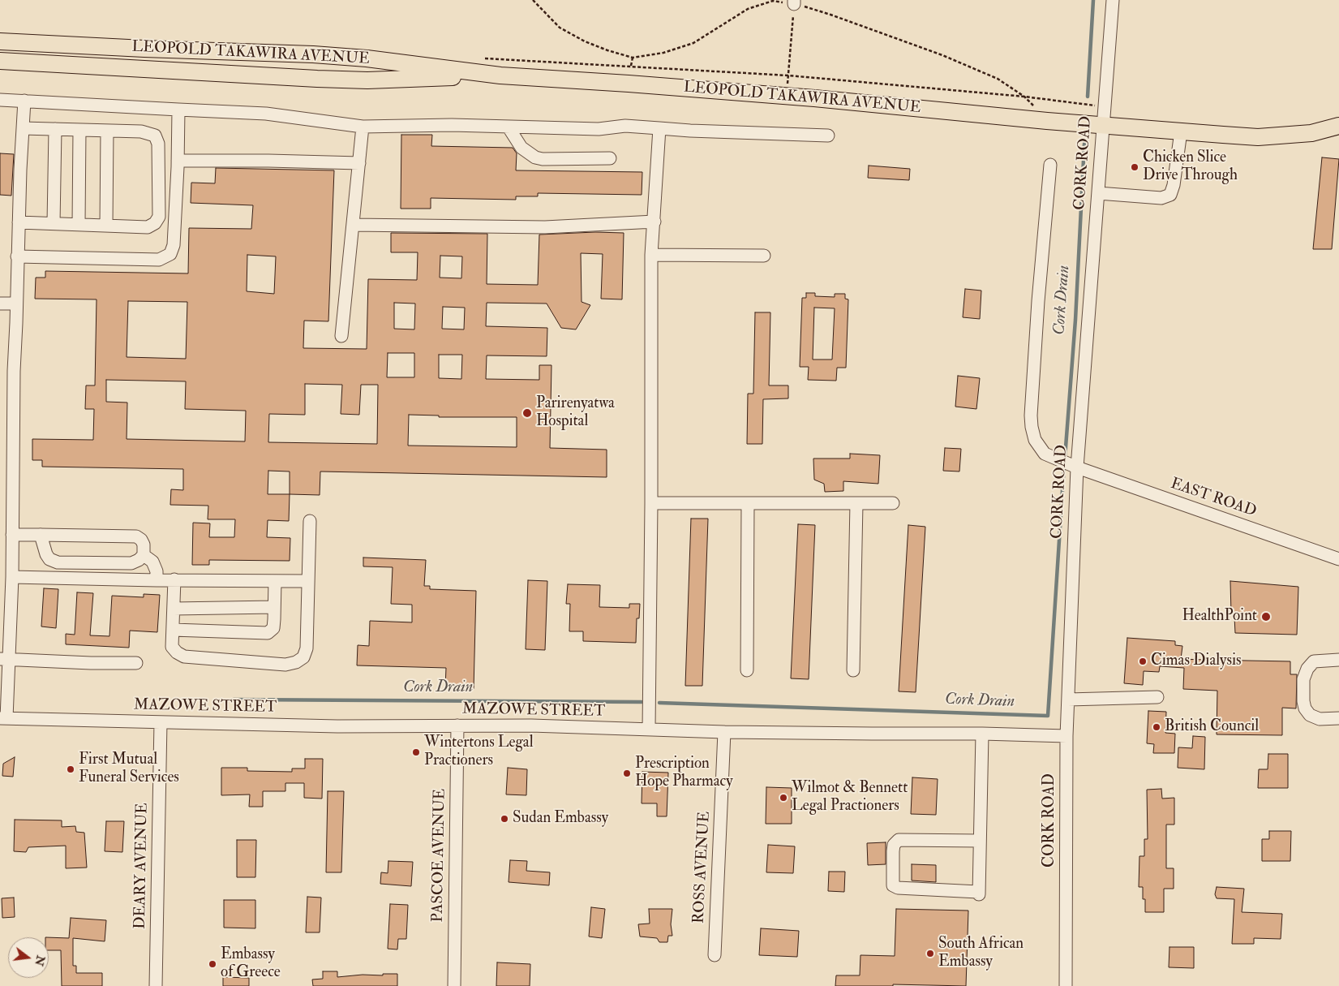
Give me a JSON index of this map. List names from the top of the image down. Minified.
{"streets":{"main road":["LEOPOLD TAKAWIRA AVENUE"],"street":["CORK ROAD","EAST ROAD","MAZOWE STREET","PASCOE AVENUE","DEARY AVENUE","ROSS AVENUE"]},"crossings":[["LEOPOLD TAKAWIRA AVENUE","CORK ROAD"],["CORK ROAD","EAST ROAD"],["CORK ROAD","MAZOWE STREET"],["MAZOWE STREET","PASCOE AVENUE"],["MAZOWE STREET","DEARY AVENUE"],["MAZOWE STREET","ROSS AVENUE"]],"water":["Cork Drain"],"places":["Chicken Slice Drive Through","Parirenyatwa Hospital","HealthPoint","Cimas Dialysis","British Council","Wintertons Legal Practioners","First Mutual Funeral Services","Prescription Hope Pharmacy","Wilmot & Bennett Legal Practioners","Sudan Embassy","South African Embassy","Embassy of Greece"],"north":"right"}
